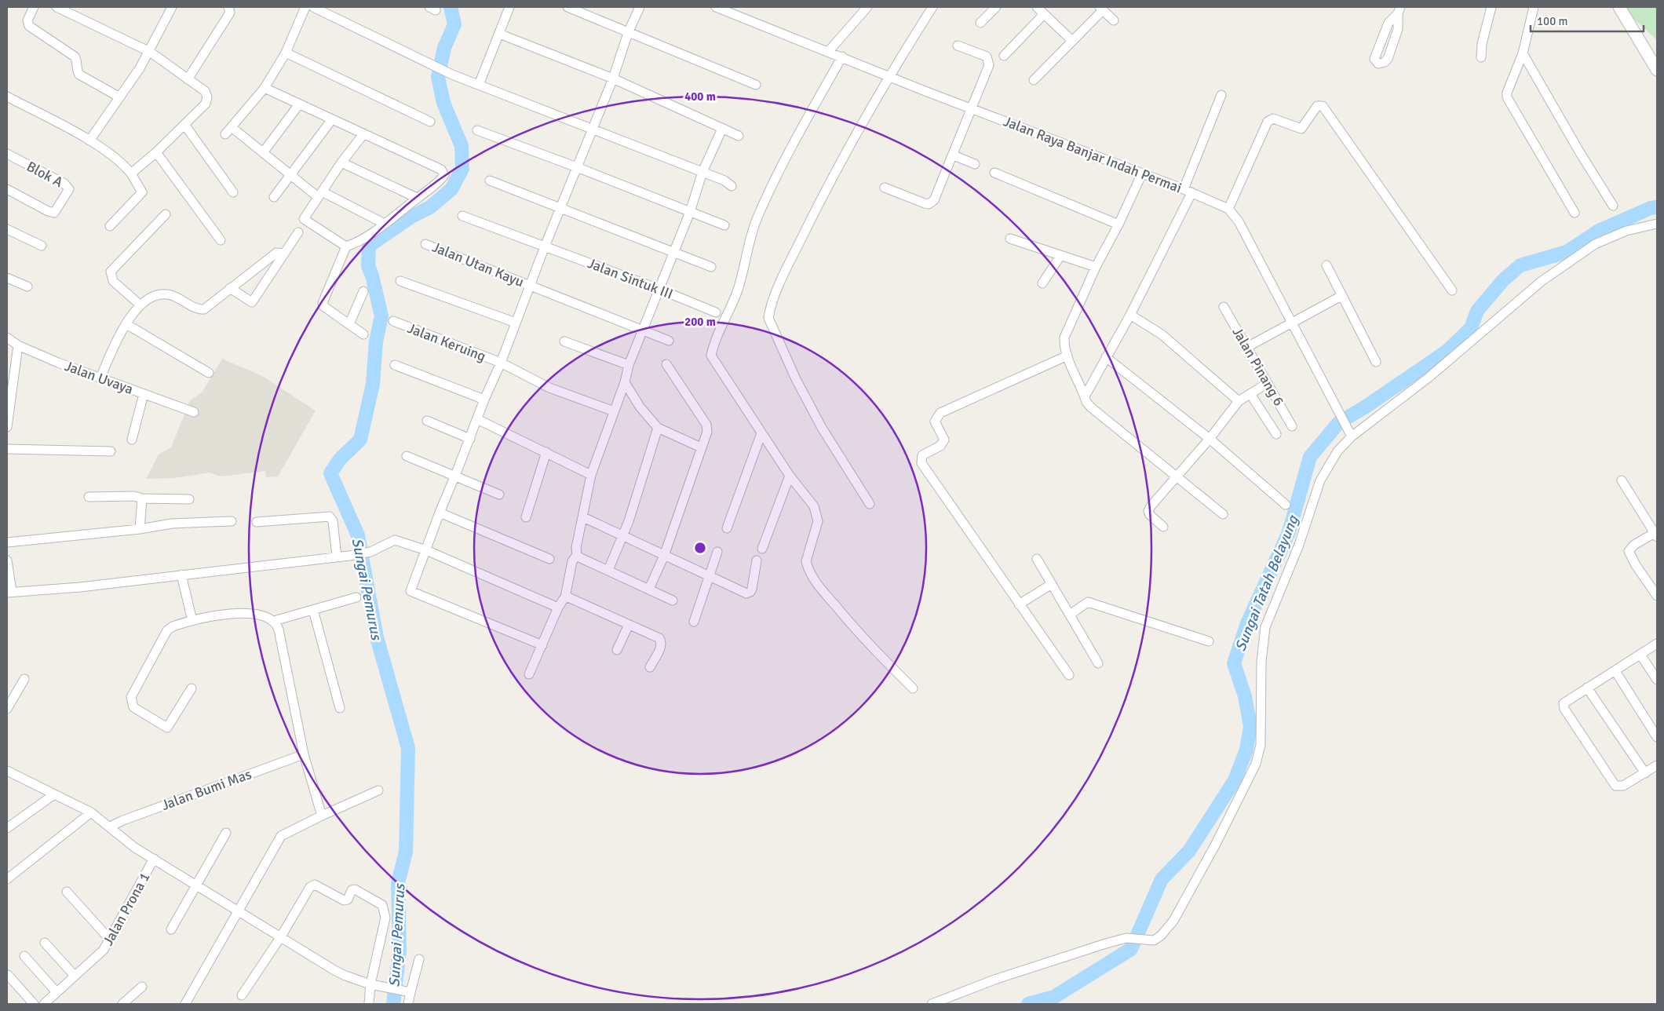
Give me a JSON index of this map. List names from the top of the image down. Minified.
{"streets":{"street":["Jalan Raya Banjar Indah Permai","Blok A","Jalan Utan Kayu","Jalan Sintuk III","Jalan Keruing","Jalan Pinang 6","Jalan Uvaya","Jalan Bumi Mas","Jalan Prona 1"]},"water":["Sungai Tatah Belayung","Sungai Pemurus"],"scale_bar":"100 m","rings":["400 m","200 m"]}
